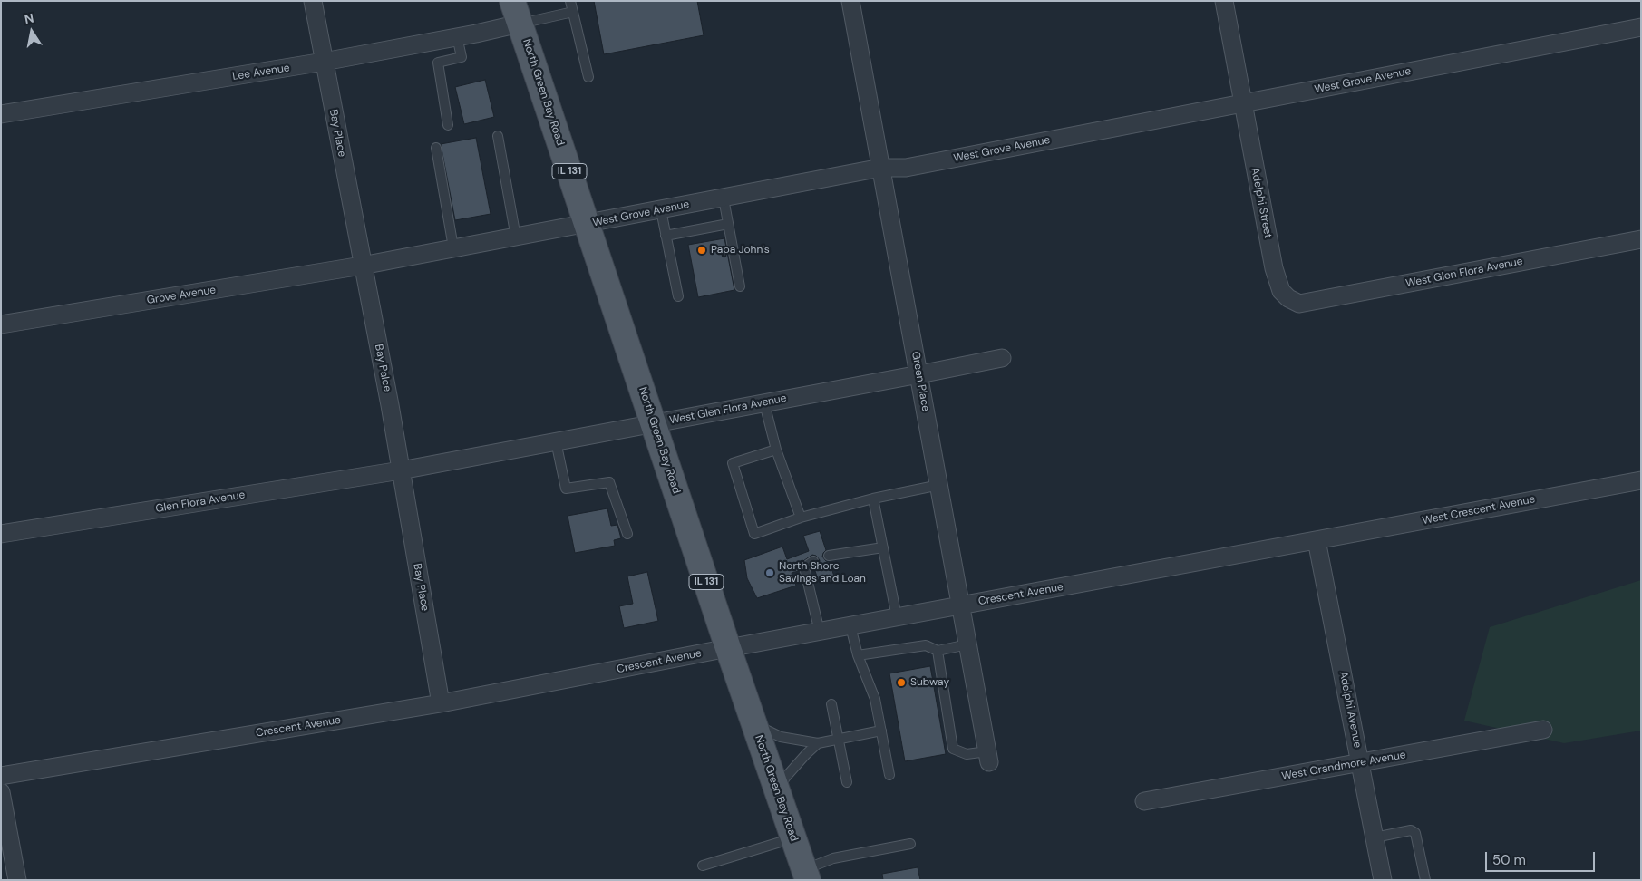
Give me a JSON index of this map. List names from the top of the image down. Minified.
{"streets":{"main road":["North Green Bay Road","IL 131"],"street":["Lee Avenue","West Grove Avenue","Bay Place","Adelphi Street","West Glen Flora Avenue","Grove Avenue","Bay Palce","Green Place","Glen Flora Avenue","West Crescent Avenue","Crescent Avenue","Adelphi Avenue","West Grandmore Avenue"]},"crossings":[["Lee Avenue","North Green Bay Road"],["Lee Avenue","Bay Place"],["West Grove Avenue","North Green Bay Road"],["West Grove Avenue","Bay Place"],["West Grove Avenue","Adelphi Street"],["West Grove Avenue","Grove Avenue"],["West Grove Avenue","Bay Palce"],["West Grove Avenue","Green Place"],["North Green Bay Road","West Glen Flora Avenue"],["North Green Bay Road","Crescent Avenue"],["Bay Place","West Glen Flora Avenue"],["Bay Place","Grove Avenue"],["Bay Place","Bay Palce"],["Bay Place","Glen Flora Avenue"],["Bay Place","Crescent Avenue"],["Adelphi Street","West Glen Flora Avenue"],["West Glen Flora Avenue","Bay Palce"],["West Glen Flora Avenue","Green Place"],["West Glen Flora Avenue","Glen Flora Avenue"],["Grove Avenue","Bay Palce"],["Bay Palce","Glen Flora Avenue"],["Green Place","Crescent Avenue"],["West Crescent Avenue","Crescent Avenue"],["West Crescent Avenue","Adelphi Avenue"],["Crescent Avenue","Adelphi Avenue"],["Adelphi Avenue","West Grandmore Avenue"]],"places":["Papa John's","North Shore Savings and Loan","Subway"],"scale_bar":"50 m","north":"top"}
